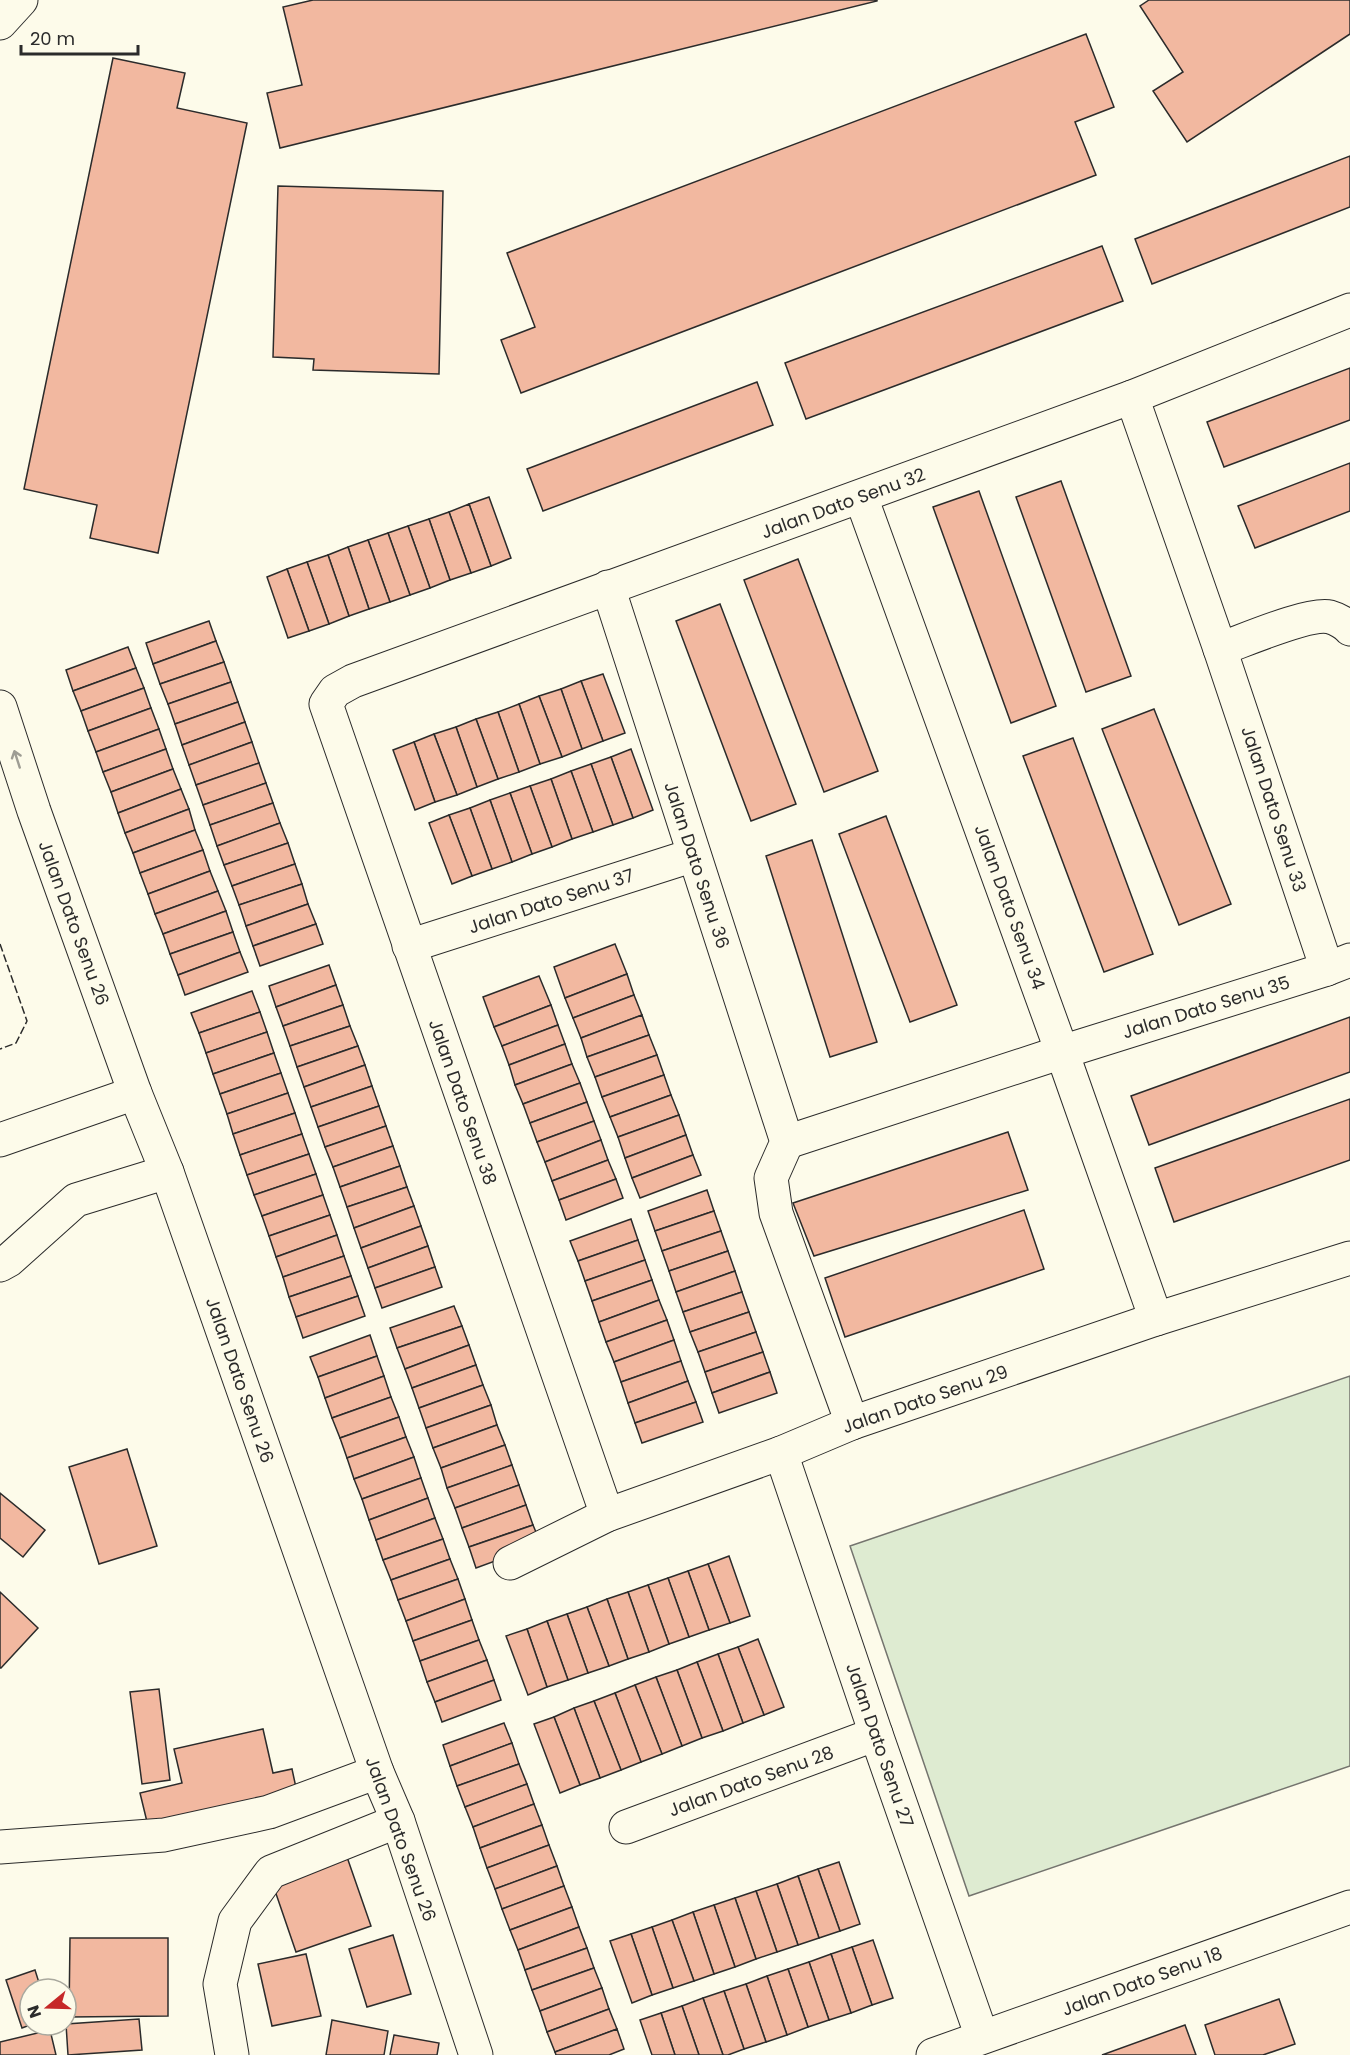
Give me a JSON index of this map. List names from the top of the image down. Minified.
{"streets":{"street":["Jalan Dato Senu 32","Jalan Dato Senu 33","Jalan Dato Senu 36","Jalan Dato Senu 37","Jalan Dato Senu 34","Jalan Dato Senu 26","Jalan Dato Senu 35","Jalan Dato Senu 38","Jalan Dato Senu 29","Jalan Dato Senu 27","Jalan Dato Senu 28","Jalan Dato Senu 18"]},"crossings":[["Jalan Dato Senu 32","Jalan Dato Senu 33"],["Jalan Dato Senu 32","Jalan Dato Senu 36"],["Jalan Dato Senu 32","Jalan Dato Senu 34"],["Jalan Dato Senu 32","Jalan Dato Senu 38"],["Jalan Dato Senu 33","Jalan Dato Senu 35"],["Jalan Dato Senu 36","Jalan Dato Senu 37"],["Jalan Dato Senu 37","Jalan Dato Senu 38"],["Jalan Dato Senu 34","Jalan Dato Senu 35"],["Jalan Dato Senu 34","Jalan Dato Senu 29"],["Jalan Dato Senu 38","Jalan Dato Senu 29"],["Jalan Dato Senu 29","Jalan Dato Senu 27"],["Jalan Dato Senu 27","Jalan Dato Senu 28"],["Jalan Dato Senu 27","Jalan Dato Senu 18"]],"scale_bar":"20 m","north":"left"}
